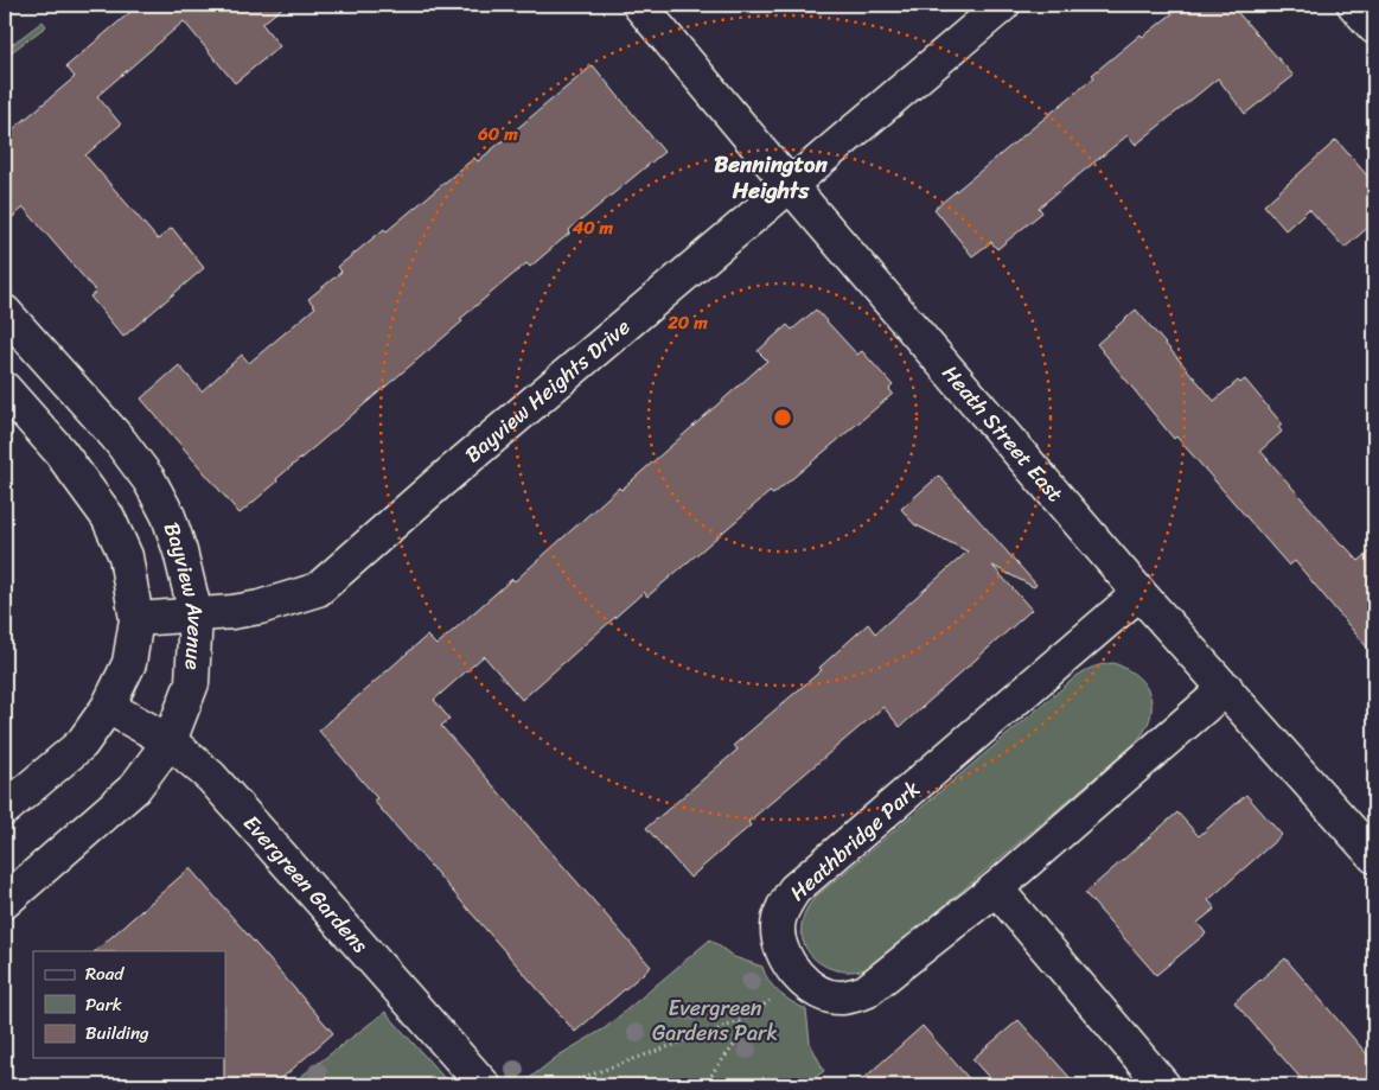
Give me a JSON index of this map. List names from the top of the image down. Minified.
{"streets":{"street":["Bayview Heights Drive","Heath Street East","Bayview Avenue","Heathbridge Park","Evergreen Gardens"]},"crossings":[["Bayview Heights Drive","Heath Street East"],["Bayview Heights Drive","Bayview Avenue"],["Heath Street East","Heathbridge Park"],["Bayview Avenue","Evergreen Gardens"]],"districts":["Bennington Heights"],"parks":["Evergreen Gardens Park"],"legend":["Road","Park","Building"],"rings":["60 m","40 m","20 m"]}
